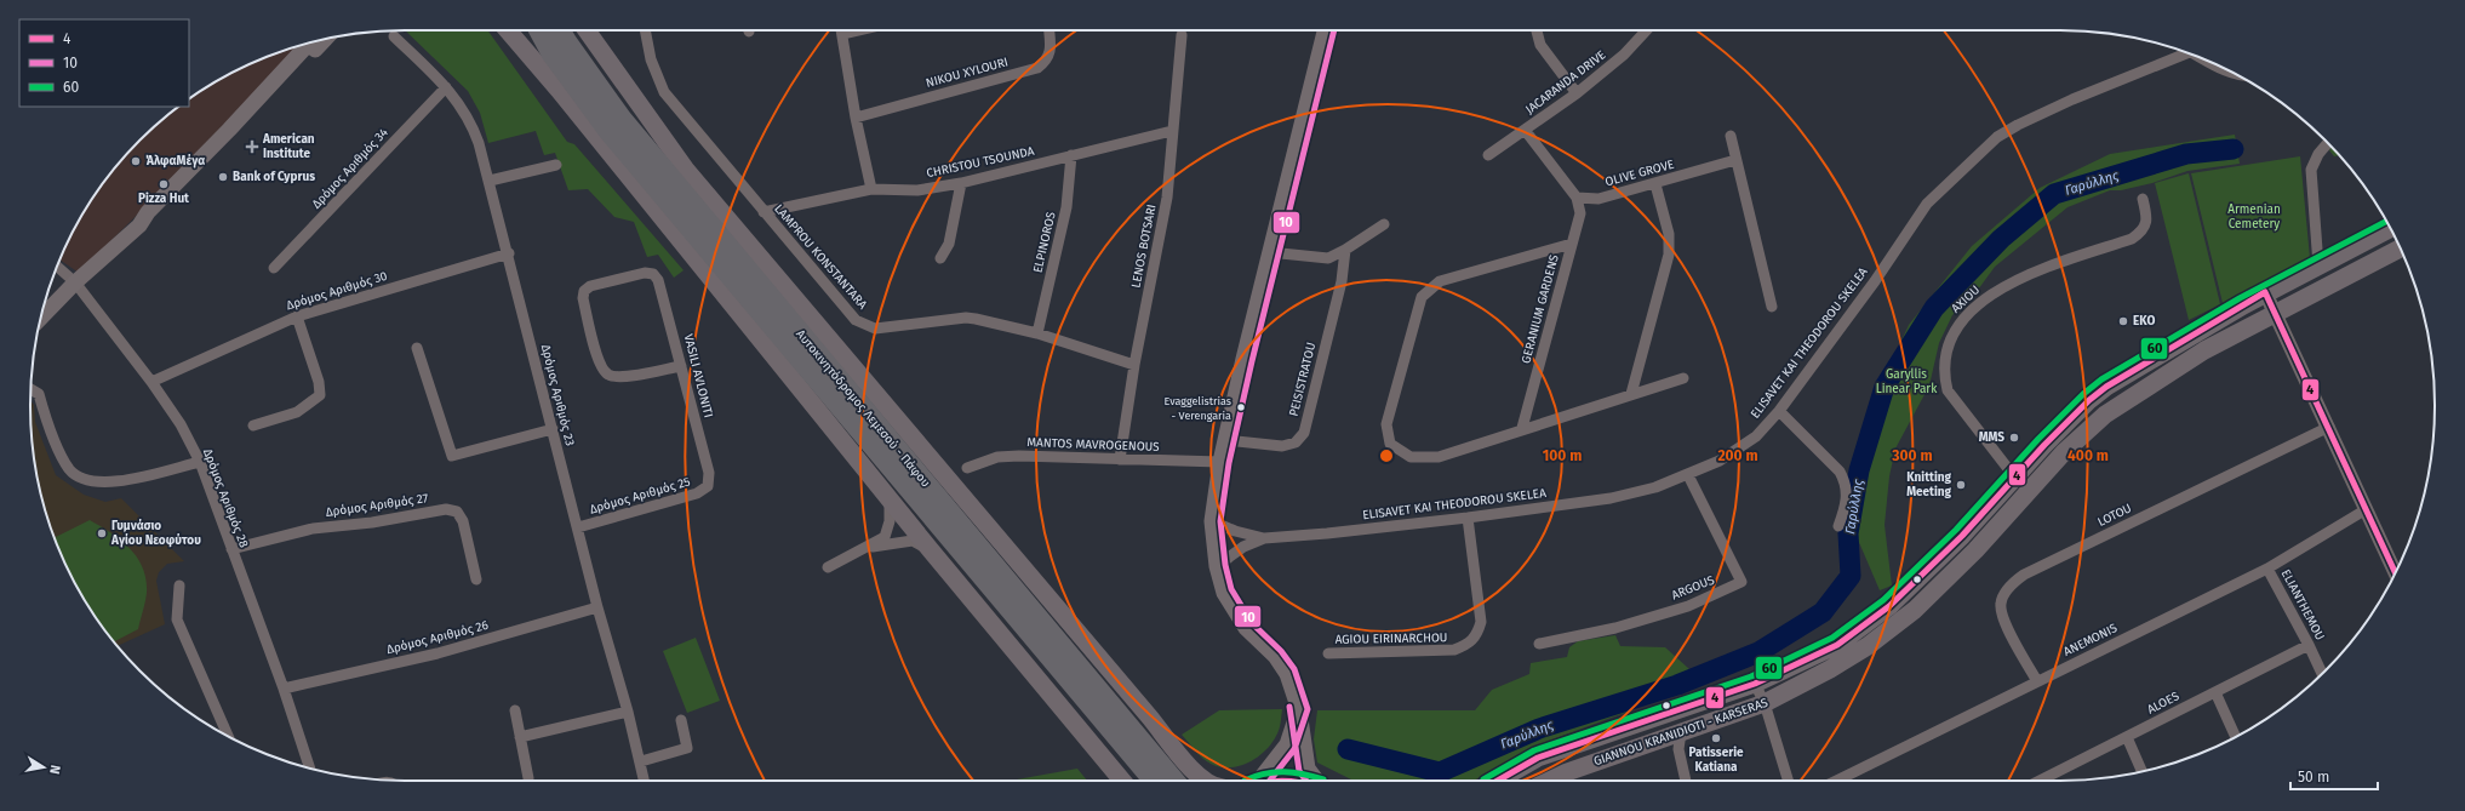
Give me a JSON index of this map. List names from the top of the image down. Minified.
{"streets":{"highway":["Αυτοκινητόδρομος Λεμεσού - Πάφου"],"main road":["GIANNOU KRANIDIOTI - KARSERAS"],"street":["NIKOU XYLOURI","JACARANDA DRIVE","CHRISTOU TSOUNDA","Δρόμος Αριθμός 34","OLIVE GROVE","ELPINOROS","LENOS BOTSARI","LAMPROU KONSTANTARA","Δρόμος Αριθμός 30","AXIOU","GERANIUM GARDENS","ELISAVET KAI THEODOROU SKELEA","VASILI AVLONITI","PEISISTRATOU","Δρόμος Αριθμός 23","MANTOS MAVROGENOUS","Δρόμος Αριθμός 25","Δρόμος Αριθμός 28","Δρόμος Αριθμός 27","LOTOU","ARGOUS","ELIANTHEMOU","Δρόμος Αριθμός 26","AGIOU EIRINARCHOU","ANEMONIS","ALOES"]},"crossings":[["CHRISTOU TSOUNDA","ELPINOROS"],["CHRISTOU TSOUNDA","LENOS BOTSARI"],["CHRISTOU TSOUNDA","LAMPROU KONSTANTARA"],["Δρόμος Αριθμός 34","Δρόμος Αριθμός 23"],["OLIVE GROVE","GERANIUM GARDENS"],["ELPINOROS","LAMPROU KONSTANTARA"],["LENOS BOTSARI","LAMPROU KONSTANTARA"],["LENOS BOTSARI","MANTOS MAVROGENOUS"],["Δρόμος Αριθμός 30","Δρόμος Αριθμός 23"],["Δρόμος Αριθμός 30","Δρόμος Αριθμός 28"],["AXIOU","GIANNOU KRANIDIOTI - KARSERAS"],["ELISAVET KAI THEODOROU SKELEA","ARGOUS"],["ELISAVET KAI THEODOROU SKELEA","AGIOU EIRINARCHOU"],["VASILI AVLONITI","Δρόμος Αριθμός 25"],["Δρόμος Αριθμός 23","Δρόμος Αριθμός 25"],["Δρόμος Αριθμός 23","Δρόμος Αριθμός 26"],["Δρόμος Αριθμός 28","Δρόμος Αριθμός 27"],["Δρόμος Αριθμός 28","Δρόμος Αριθμός 26"],["LOTOU","ANEMONIS"],["ELIANTHEMOU","ANEMONIS"],["ELIANTHEMOU","ALOES"]],"water":["Γαρύλλης"],"parks":["Armenian Cemetery","Garyllis Linear Park"],"places":{"health":["American Institute"],"other":["ΆλφαΜέγα","Bank of Cyprus","Pizza Hut","EKO","Evaggelistrias - Verengaria","MMS","Knitting Meeting","Γυμνάσιο Αγίου Νεοφύτου","Patisserie Katiana"]},"lines":["transit line 10","transit line 60","transit line 4"],"legend":["4","10","60"],"scale_bar":"50 m","north":"right","rings":["100 m","200 m","300 m","400 m"]}
